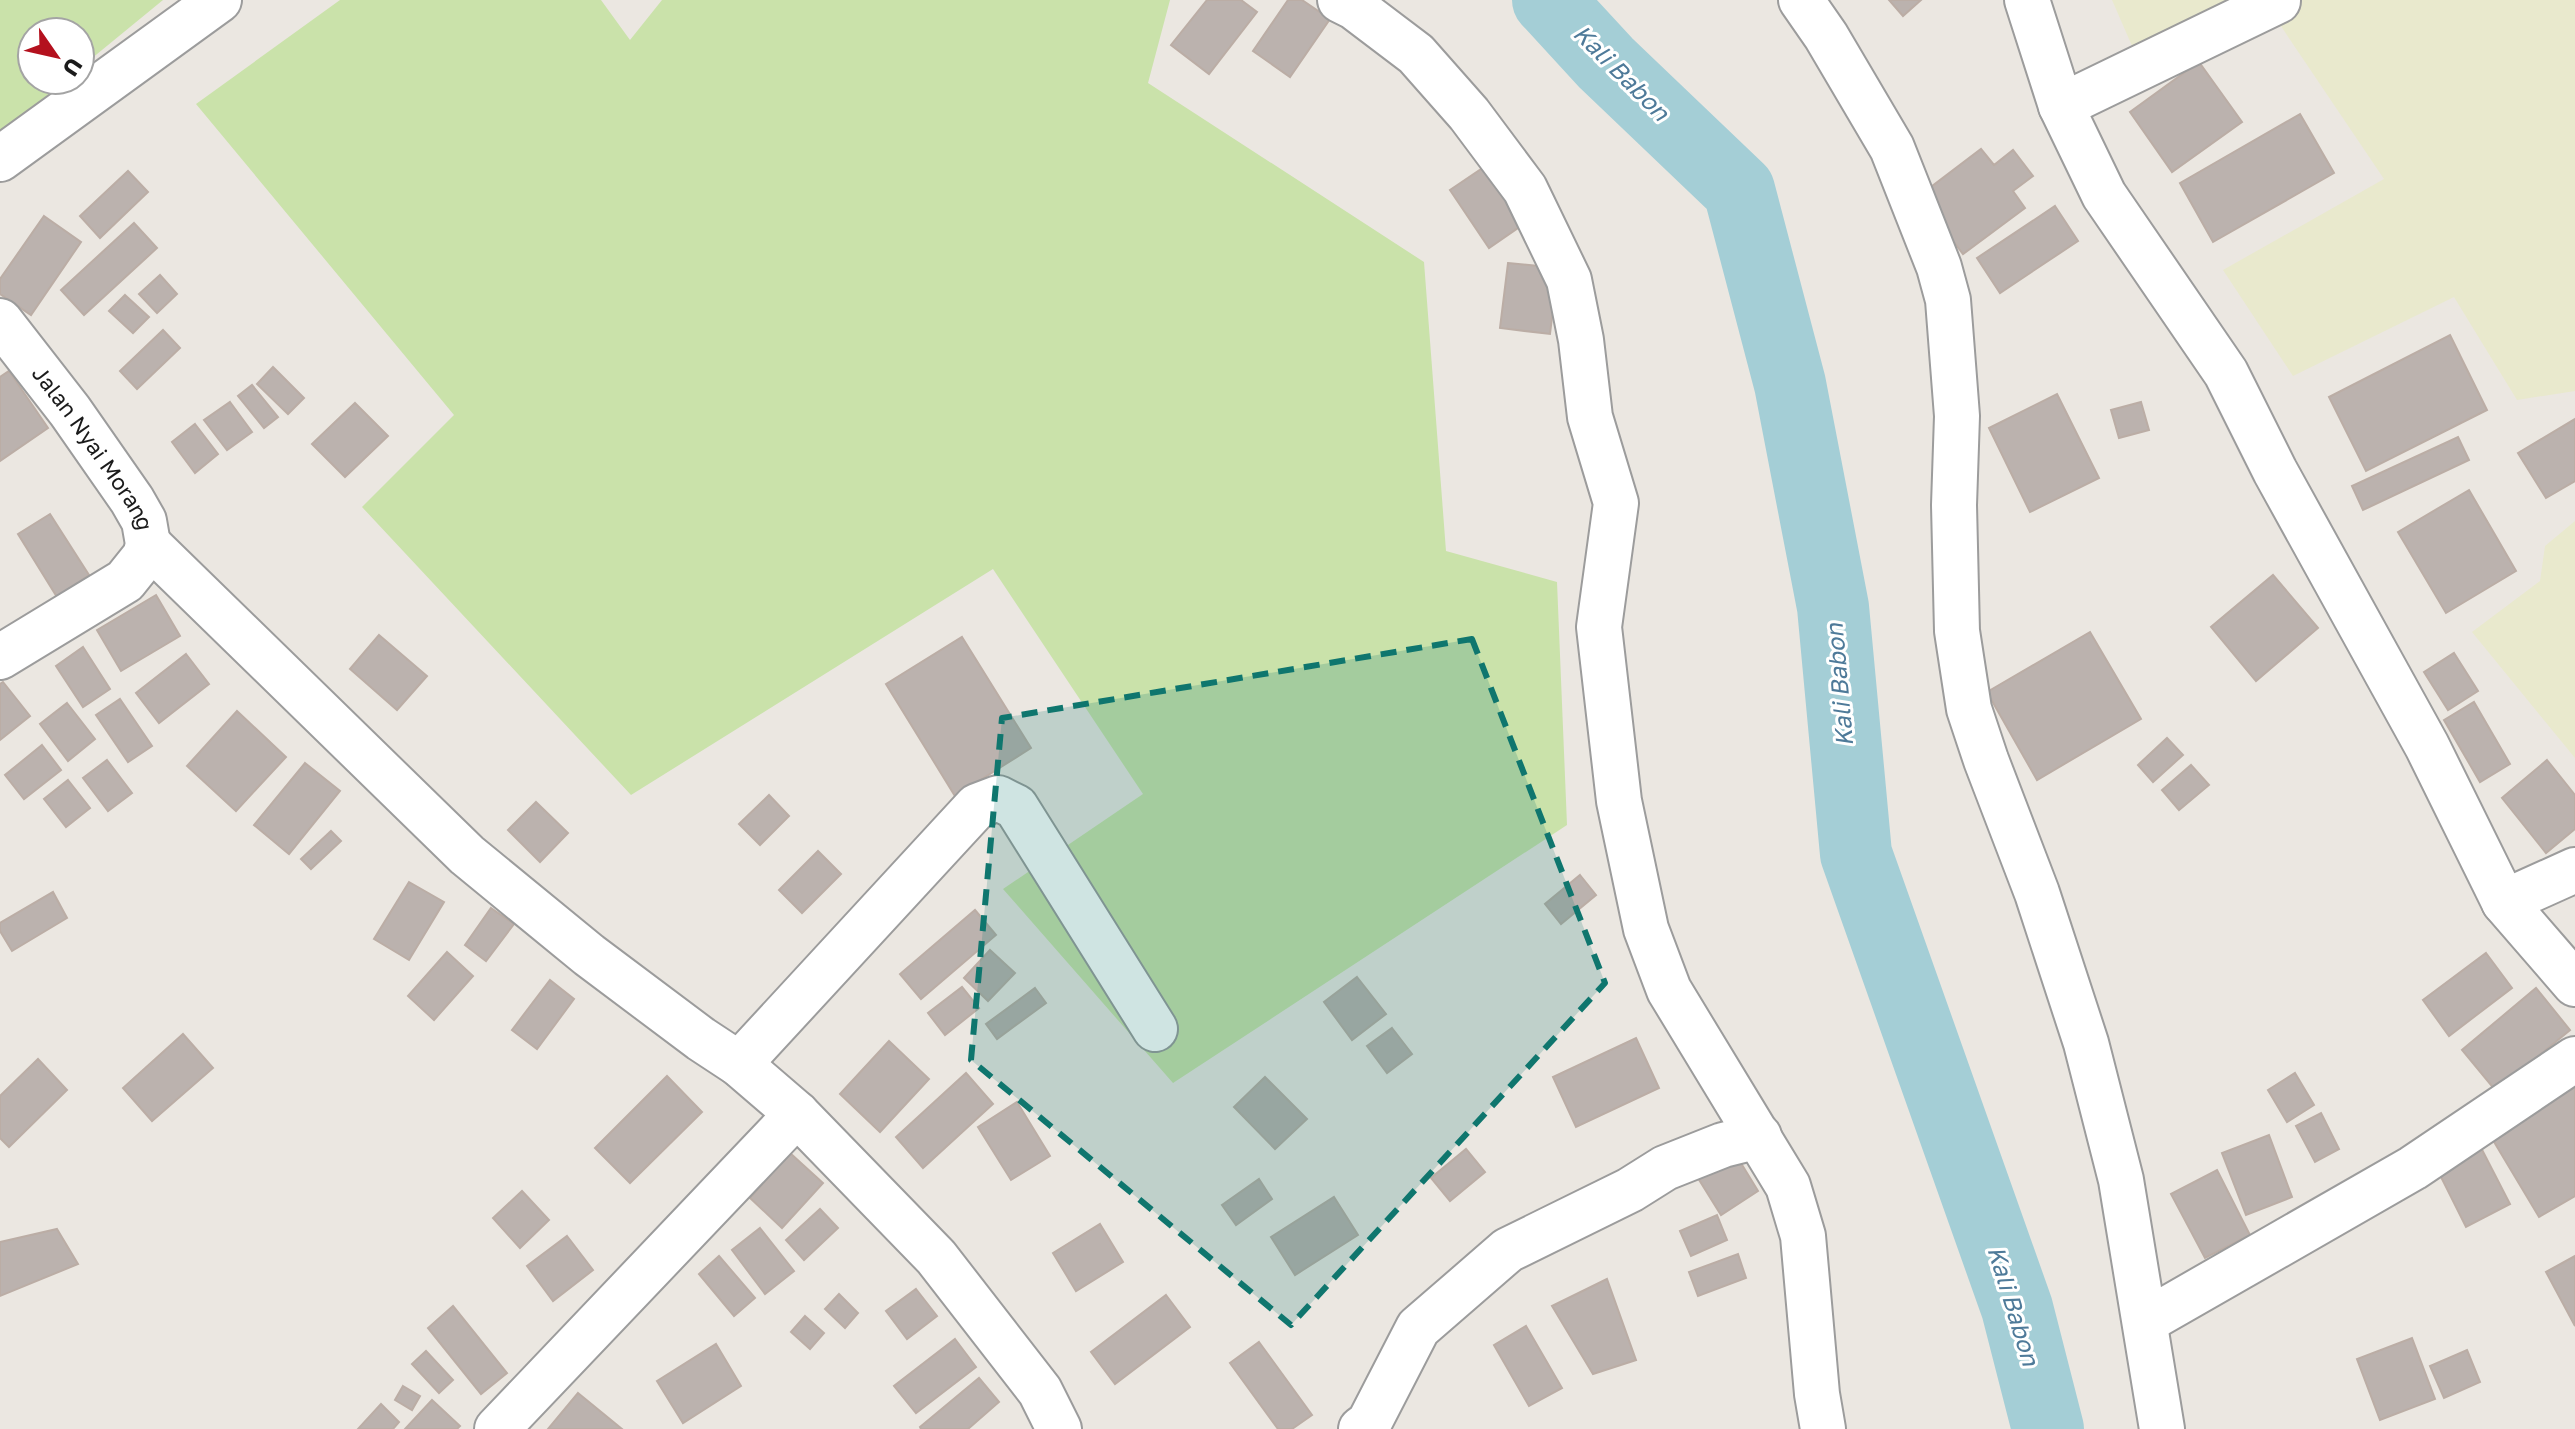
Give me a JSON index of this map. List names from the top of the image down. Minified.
{"streets":{"street":["Jalan Nyai Morang"]},"water":["Kali Babon"],"north":"bottom right"}
